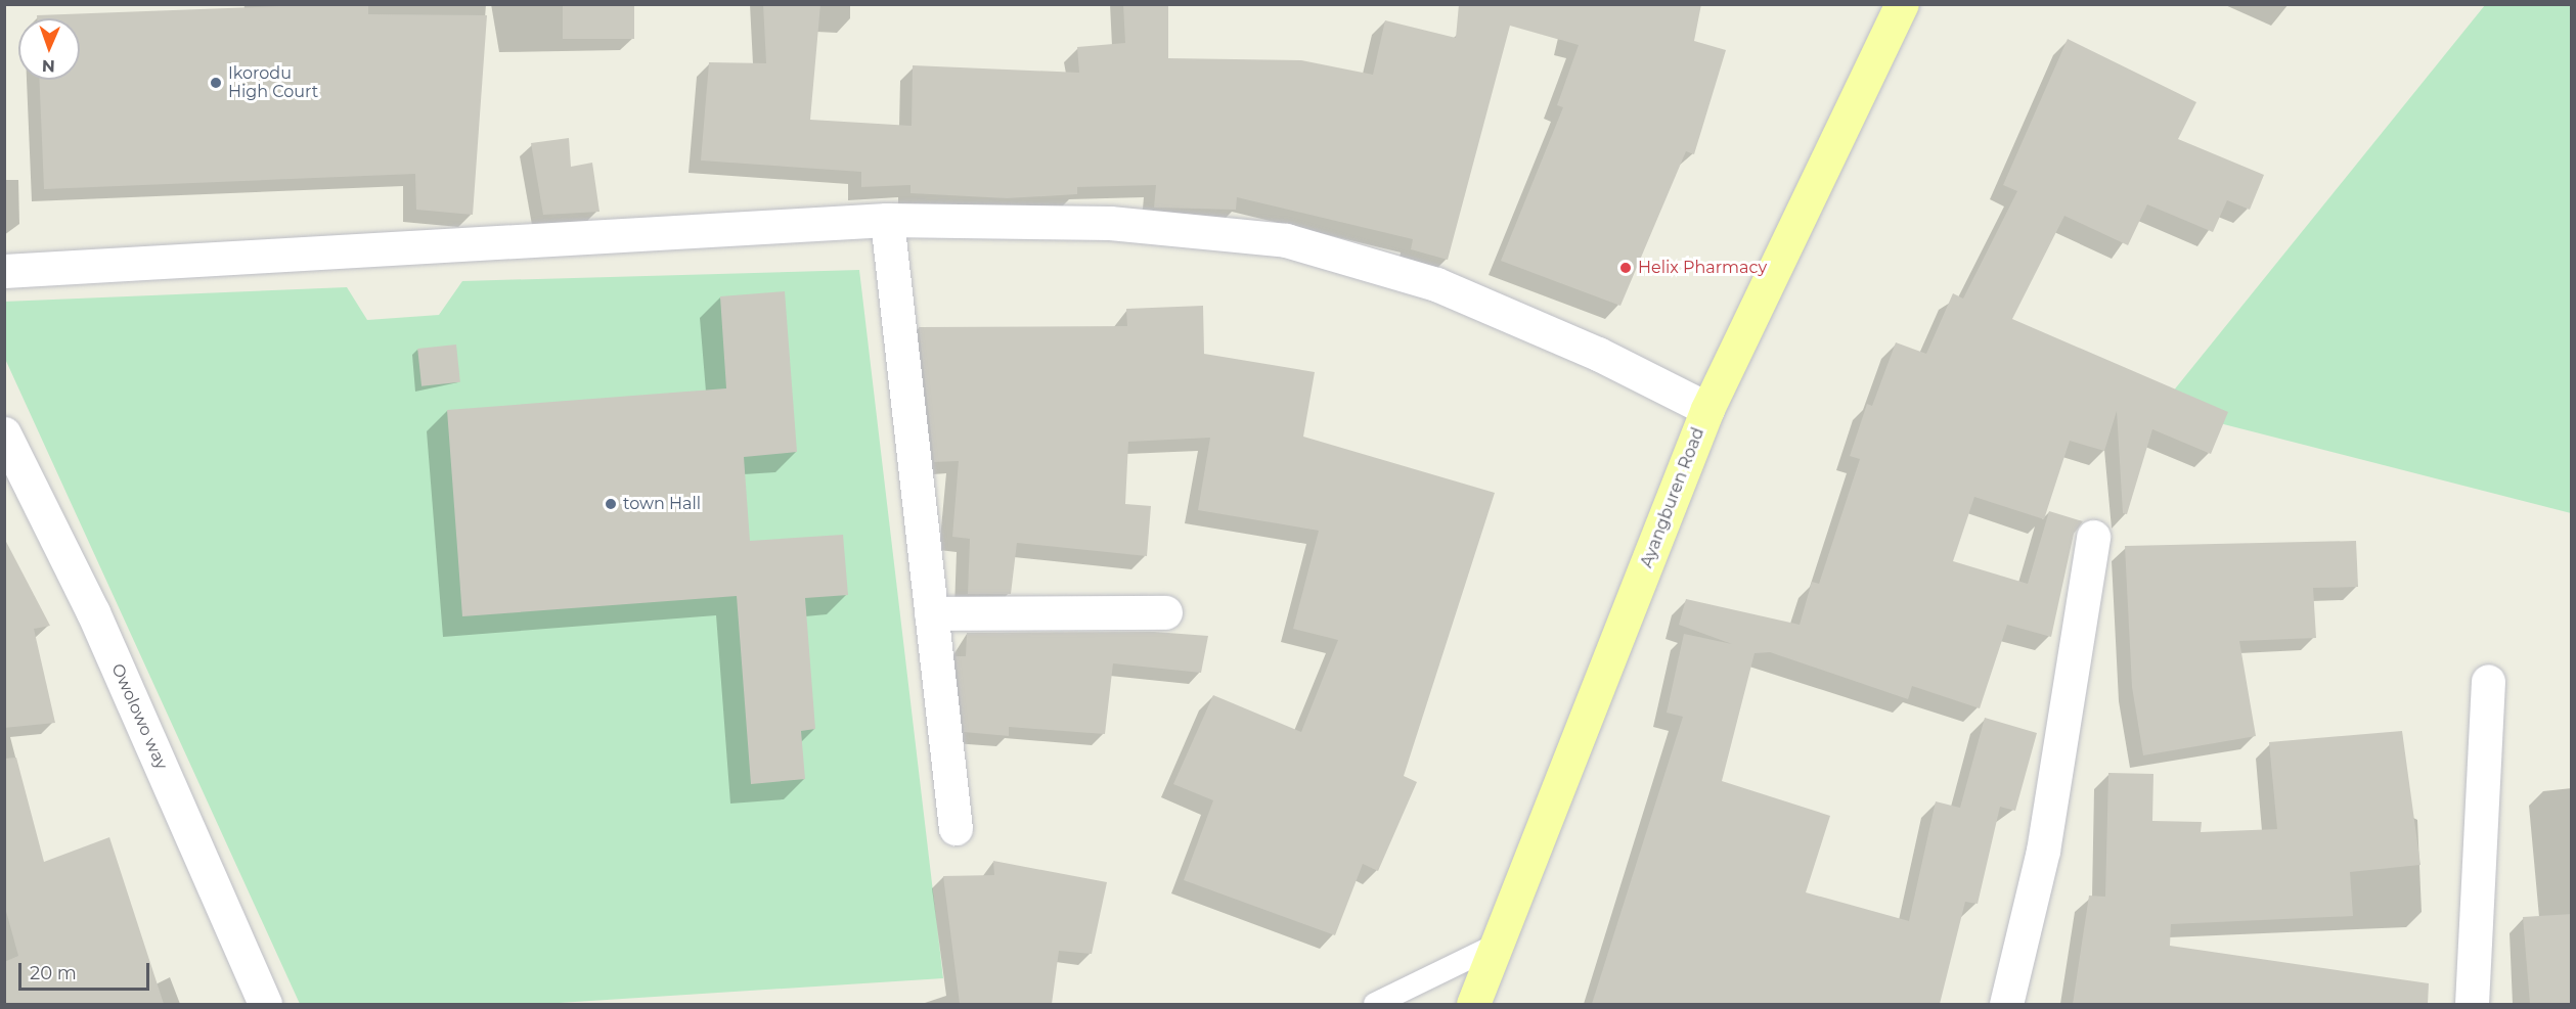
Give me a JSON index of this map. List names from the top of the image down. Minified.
{"streets":{"main road":["Ayangburen Road"],"street":["Owolowo way"]},"places":["Ikorodu High Court","Helix Pharmacy","town Hall"],"scale_bar":"20 m","north":"bottom"}
